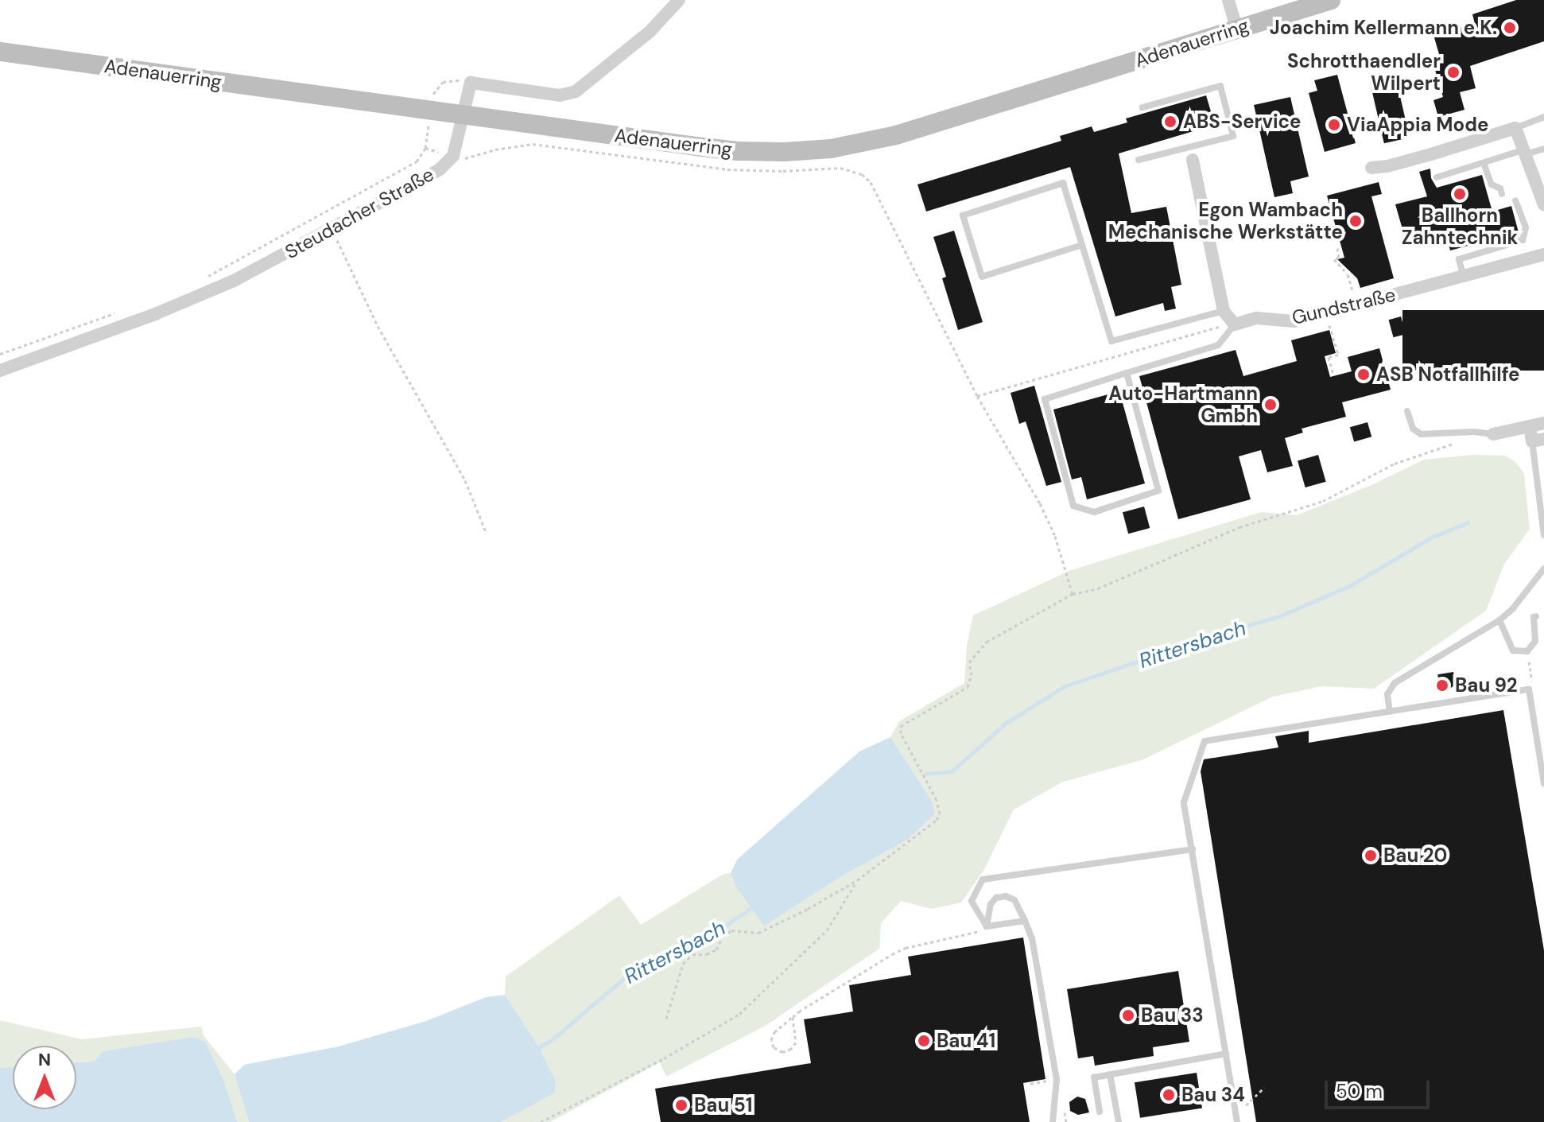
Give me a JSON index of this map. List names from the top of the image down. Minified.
{"streets":{"main road":["Adenauerring"],"street":["Steudacher Straße","Gundstraße"]},"crossings":[["Adenauerring","Steudacher Straße"]],"water":["Rittersbach"],"places":["Joachim Kellermann e.K.","Schrotthaendler Wilpert","ABS-Service","ViaAppia Mode","Ballhorn Zahntechnik","Egon Wambach Mechanische Werkstätte","ASB Notfallhilfe","Auto-Hartmann Gmbh","Bau 92","Bau 20","Bau 33","Bau 41","Bau 34","Bau 51"],"scale_bar":"50 m","north":"top"}
